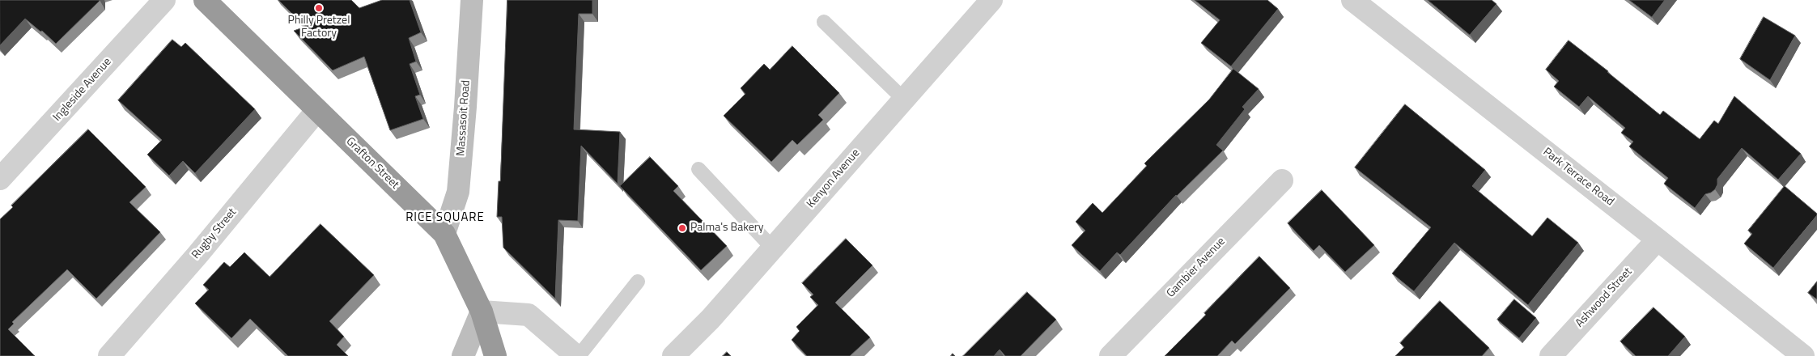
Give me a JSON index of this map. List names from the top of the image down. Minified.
{"streets":{"highway":["Grafton Street"],"main road":["Massasoit Road"],"street":["Ingleside Avenue","Park Terrace Road","Kenyon Avenue","Rugby Street","Gambier Avenue","Ashwood Street"]},"crossings":[["Massasoit Road","Grafton Street"],["Grafton Street","Rugby Street"],["Park Terrace Road","Ashwood Street"]],"districts":["RICE SQUARE"],"places":["Philly Pretzel Factory","Palma's Bakery"]}
